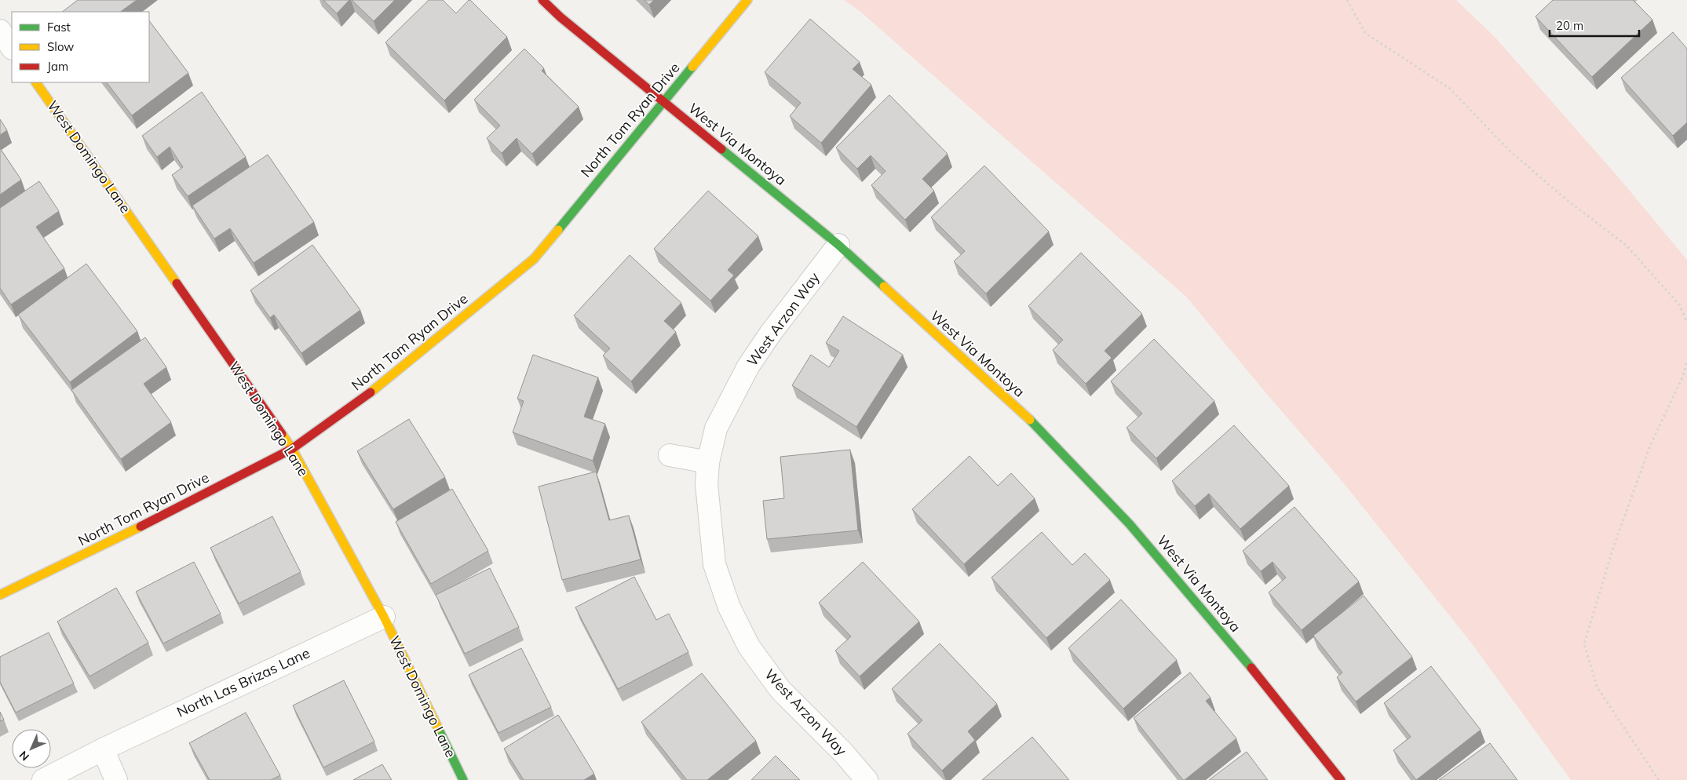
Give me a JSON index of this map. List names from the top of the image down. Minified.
{"streets":{"street":["North Tom Ryan Drive","West Via Montoya","West Domingo Lane","West Arzon Way","North Las Brizas Lane"]},"crossings":[["North Tom Ryan Drive","West Via Montoya"],["North Tom Ryan Drive","West Domingo Lane"],["West Via Montoya","West Arzon Way"],["West Domingo Lane","North Las Brizas Lane"]],"legend":["Fast","Slow","Jam"],"scale_bar":"20 m","north":"bottom left"}
